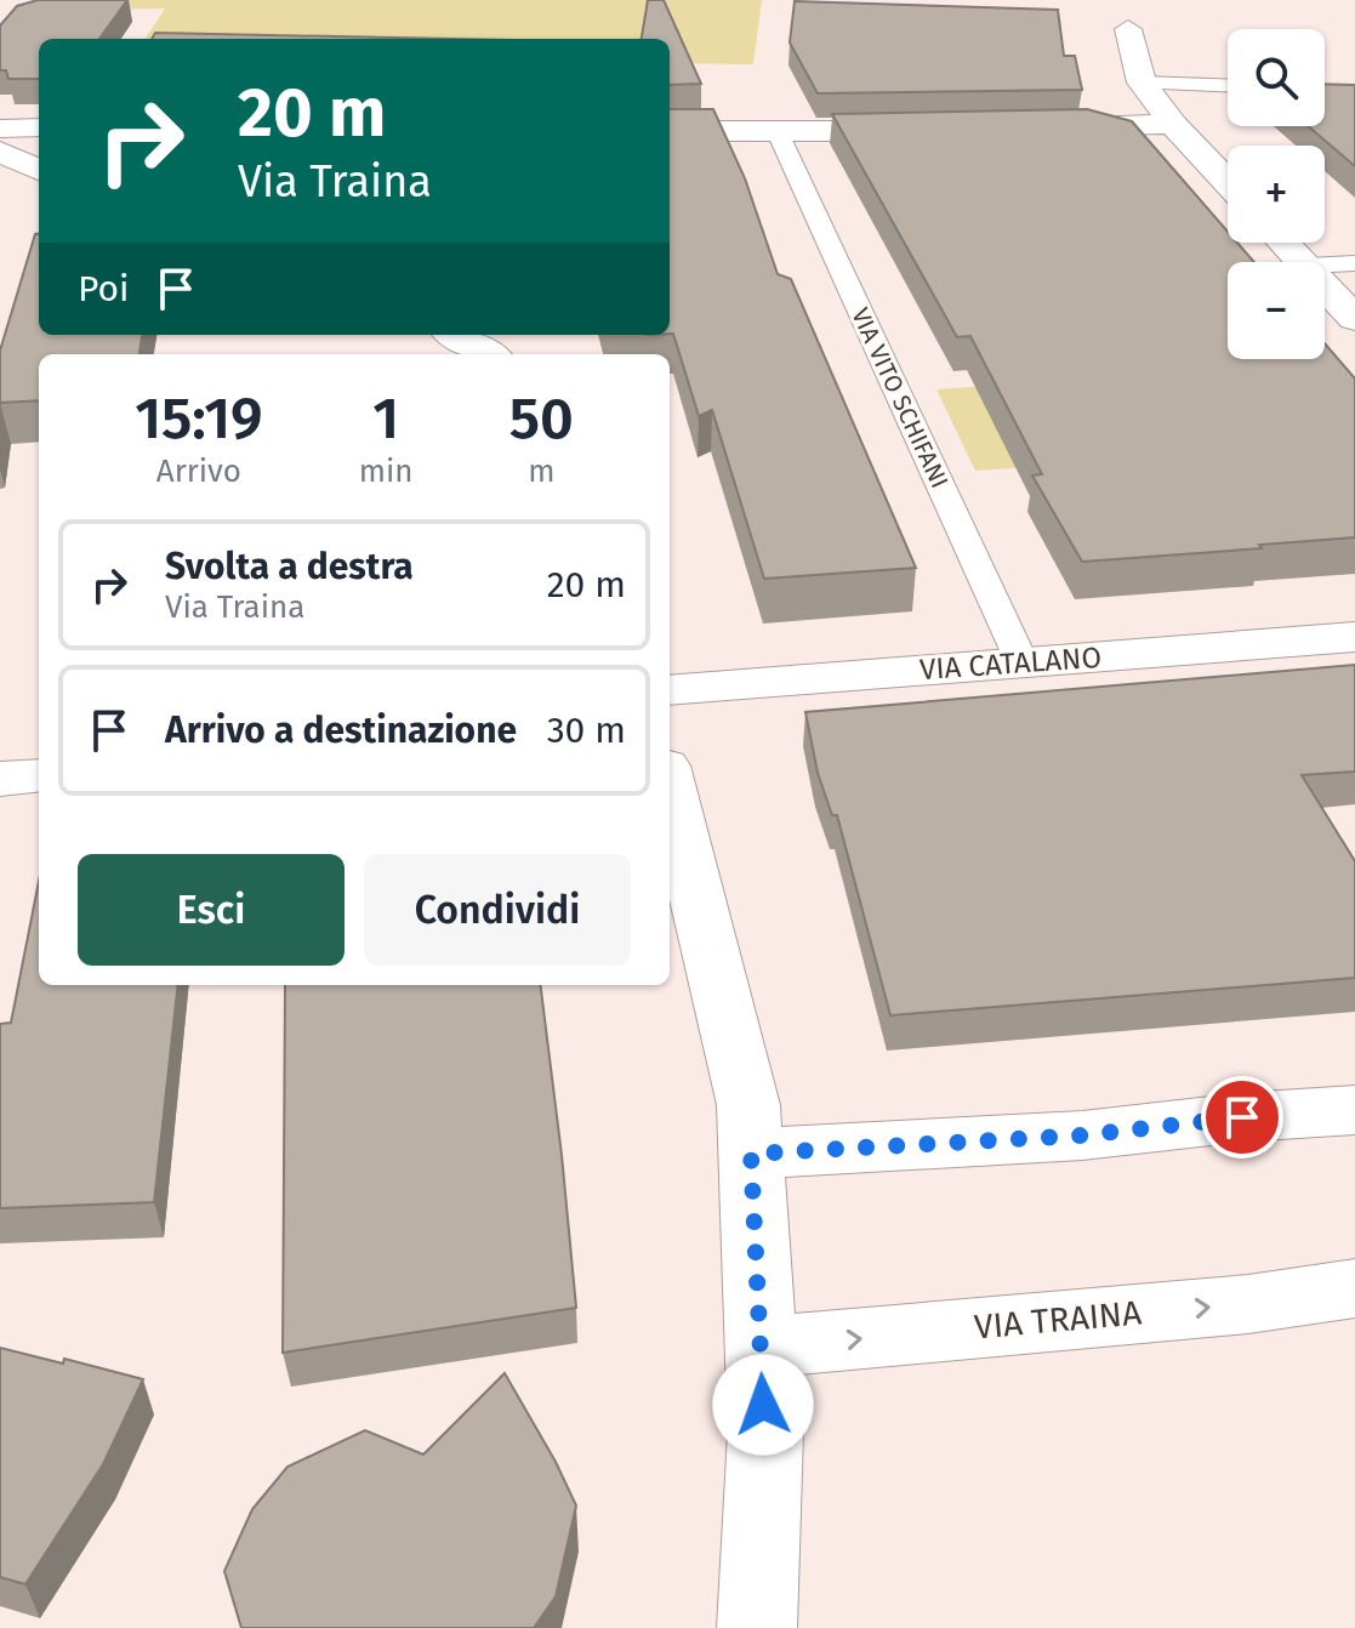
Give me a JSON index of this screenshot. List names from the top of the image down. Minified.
{"streets":{"street":["VIA CATALANO","VIA TRAINA"],"lane":["VIA VITO SCHIFANI"]},"crossings":[["VIA VITO SCHIFANI","VIA CATALANO"]],"page":{"map_buttons":["+","−"],"turn":["20 m","Via Traina"],"then":"Poi","eta":["15:19","Arrivo","1","min","50","m"],"list":[{"name":"Svolta a destra","note":"Via Traina","value":"20 m"},{"name":"Arrivo a destinazione","value":"30 m"}],"buttons":["Esci","Condividi"]}}
